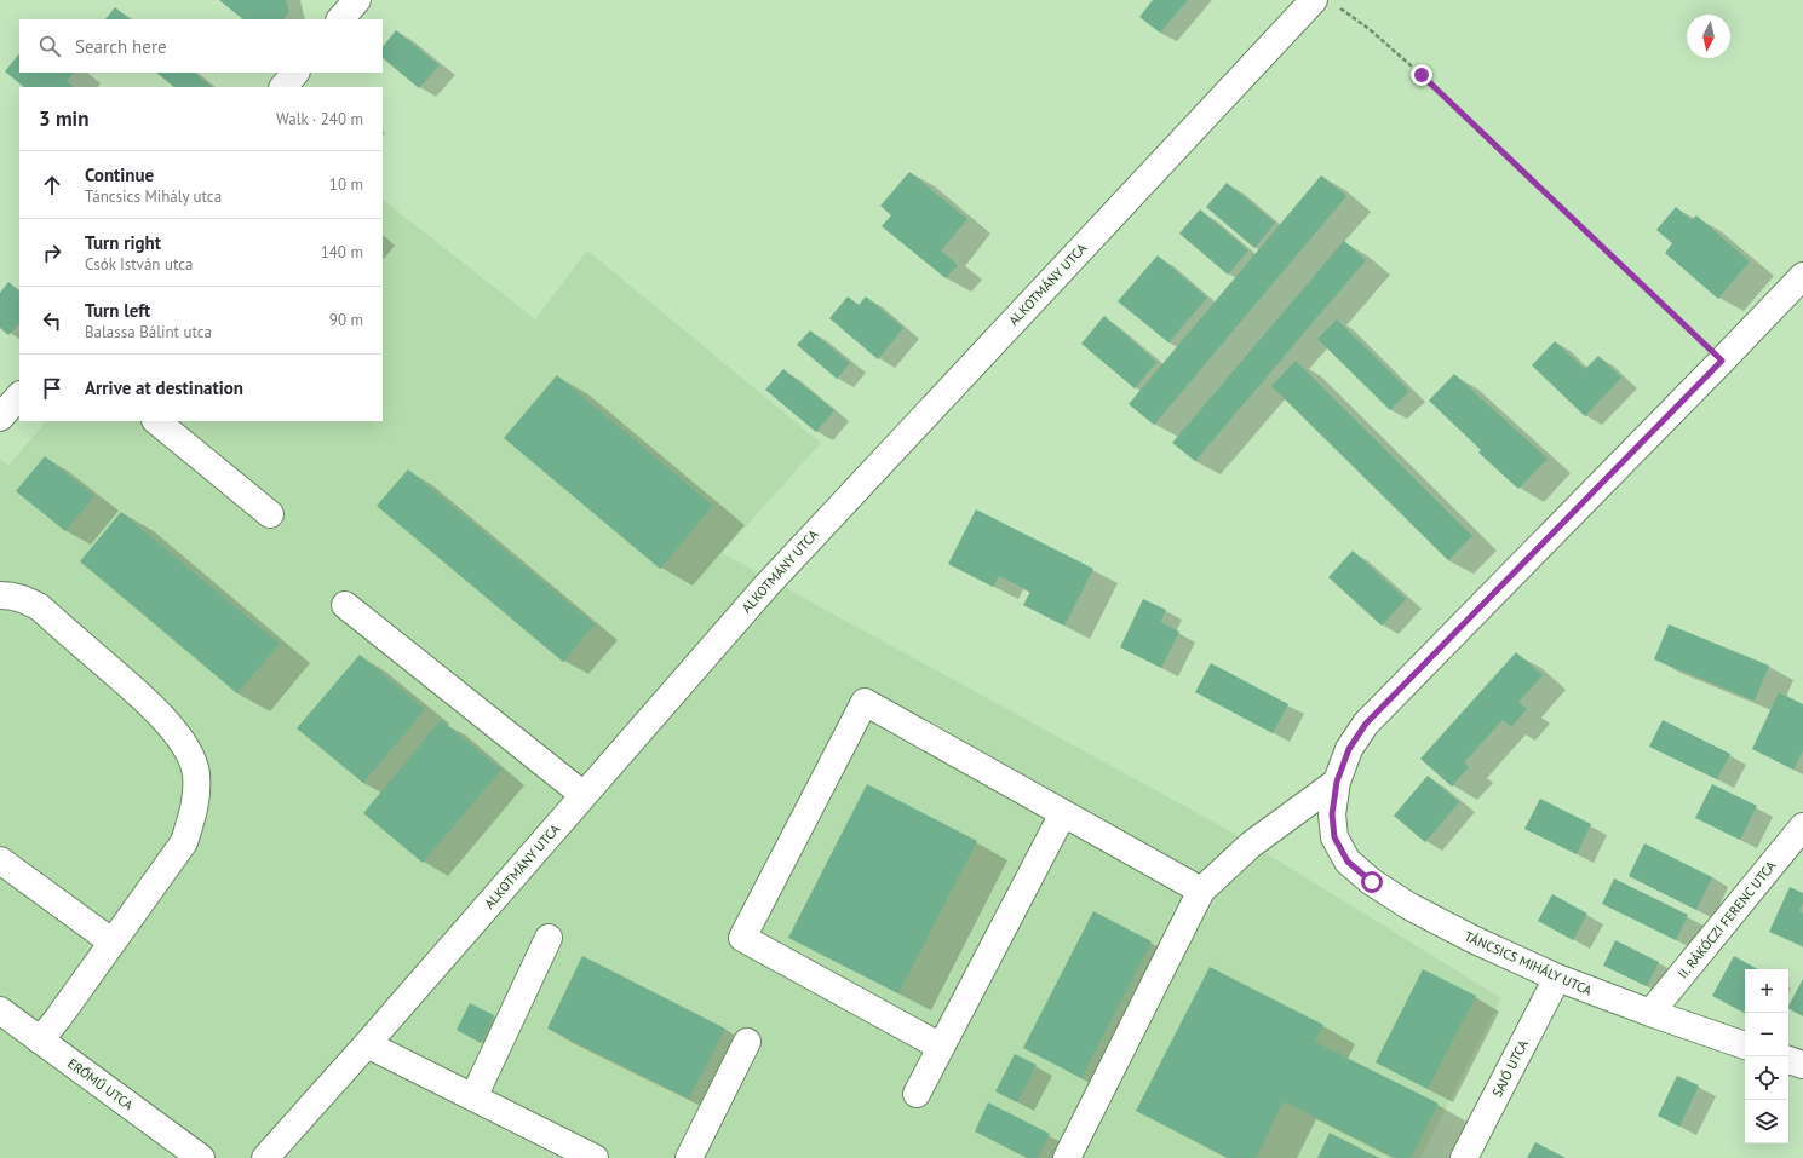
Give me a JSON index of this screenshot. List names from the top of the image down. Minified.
{"streets":{"street":["ALKOTMÁNY UTCA","II. RÁKÓCZI FERENC UTCA","TÁNCSICS MIHÁLY UTCA","SAJÓ UTCA","ERŐMŰ UTCA"]},"crossings":[["II. RÁKÓCZI FERENC UTCA","TÁNCSICS MIHÁLY UTCA"],["TÁNCSICS MIHÁLY UTCA","SAJÓ UTCA"]],"north":"bottom","page":{"search":"Search here","heading":["3 min","Walk · 240 m"],"list":[["Continue","Táncsics Mihály utca","10 m"],["Turn right","Csók István utca","140 m"],["Turn left","Balassa Bálint utca","90 m"],"Arrive at destination"],"map_buttons":["+","−"]}}
